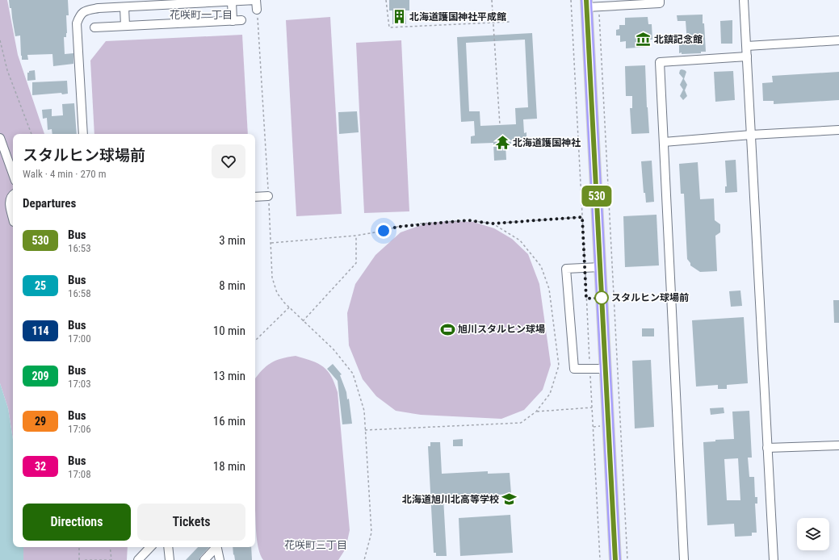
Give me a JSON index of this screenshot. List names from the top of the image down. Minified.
{"districts":["花咲町一丁目","花咲町三丁目"],"places":{"building":["北海道護国神社平成館"],"museum":["北鎮記念館"],"temple":["北海道護国神社"],"other":["スタルヒン球場前"],"sports":["旭川スタルヒン球場"],"school or university":["北海道旭川北高等学校"]},"lines":["bus line 530"],"page":{"on_map":"530","heading":[["スタルヒン球場前","Walk · 4 min · 270 m"],"Departures"],"list":[{"mark":"530","name":"Bus","note":"16:53","value":"3 min"},{"mark":"25","name":"Bus","note":"16:58","value":"8 min"},{"mark":"114","name":"Bus","note":"17:00","value":"10 min"},{"mark":"209","name":"Bus","note":"17:03","value":"13 min"},{"mark":"29","name":"Bus","note":"17:06","value":"16 min"},{"mark":"32","name":"Bus","note":"17:08","value":"18 min"}],"buttons":["Directions","Tickets"]}}
